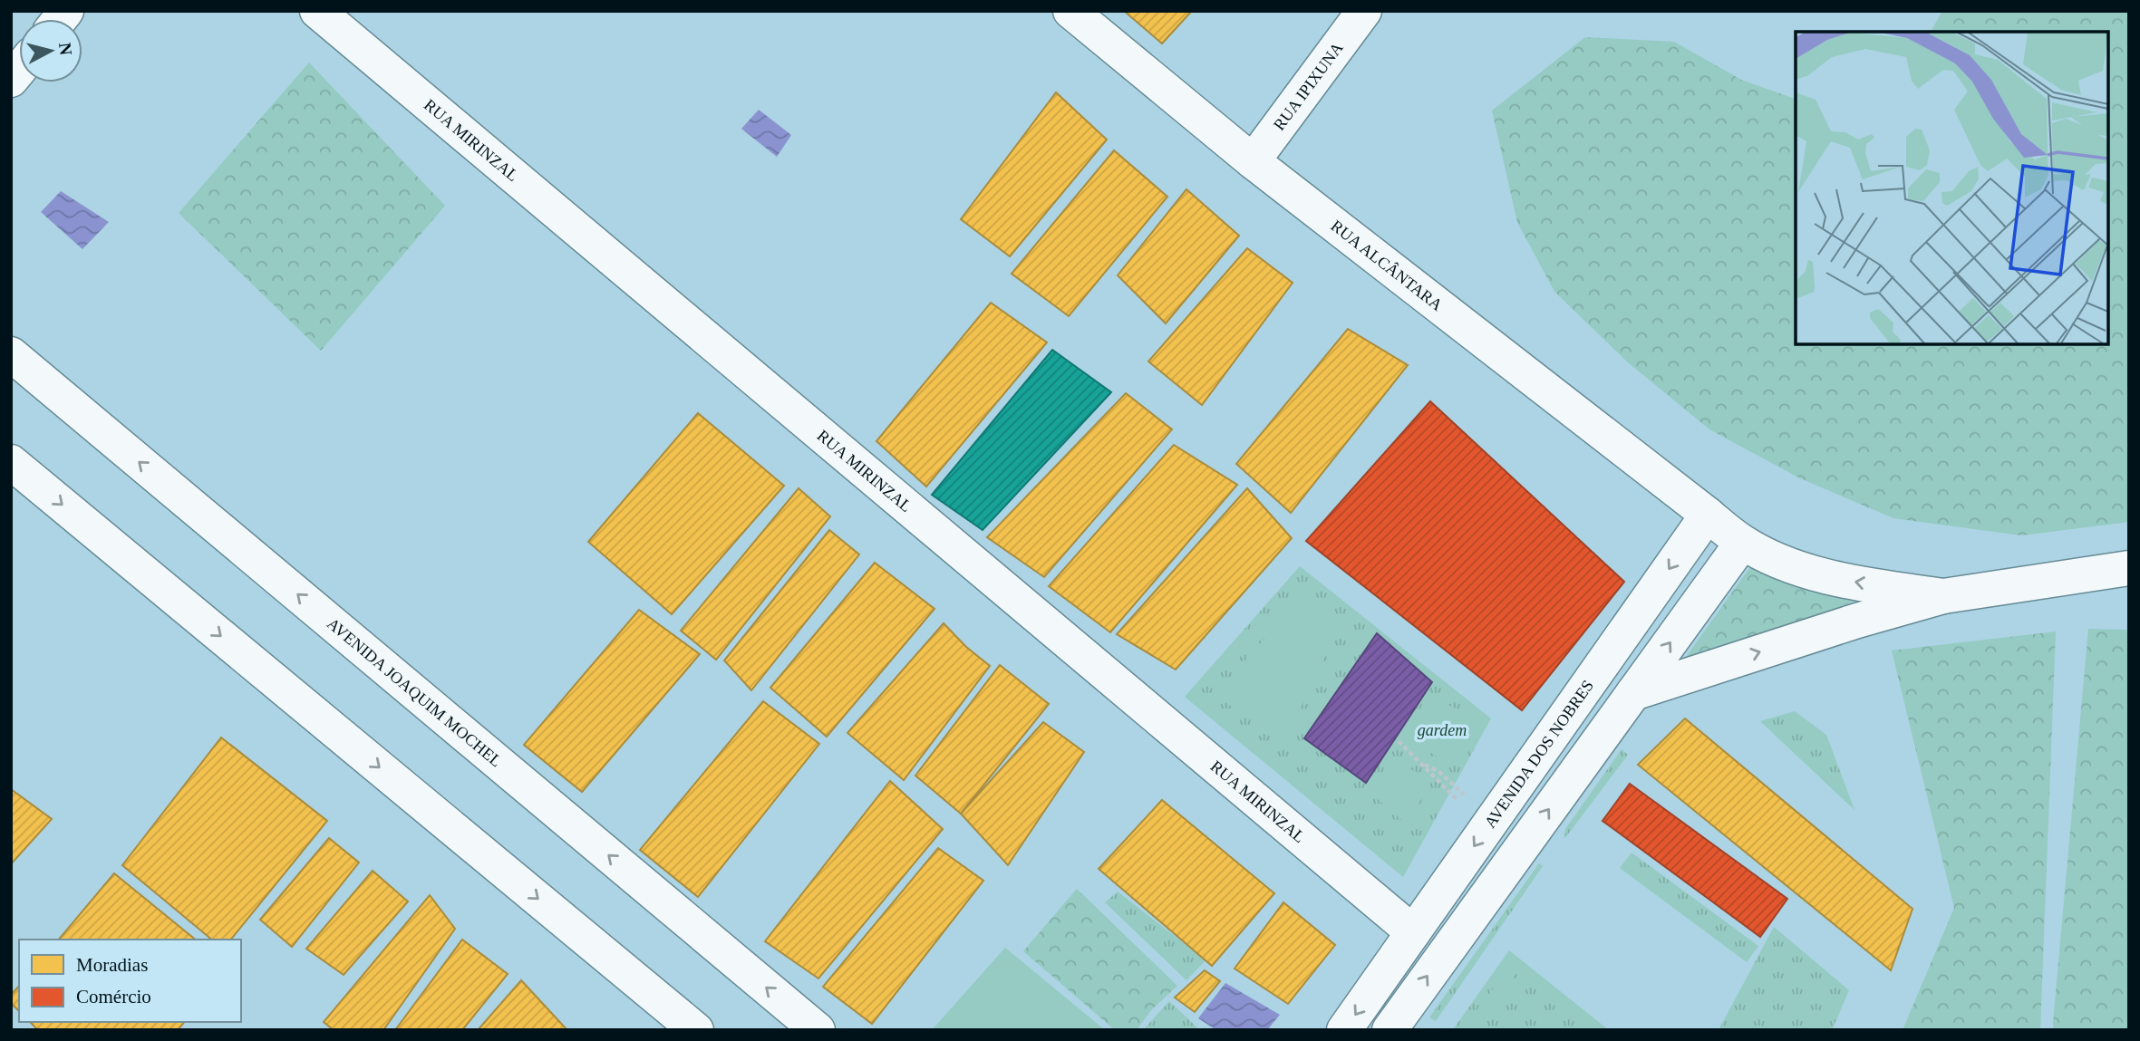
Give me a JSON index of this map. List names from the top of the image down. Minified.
{"streets":{"street":["RUA IPIXUNA","RUA MIRINZAL","RUA ALCÂNTARA","AVENIDA JOAQUIM MOCHEL","AVENIDA DOS NOBRES"]},"crossings":[["RUA IPIXUNA","RUA ALCÂNTARA"],["RUA MIRINZAL","AVENIDA DOS NOBRES"],["RUA ALCÂNTARA","AVENIDA DOS NOBRES"]],"parks":["gardem"],"legend":["Moradias","Comércio"],"north":"right"}
